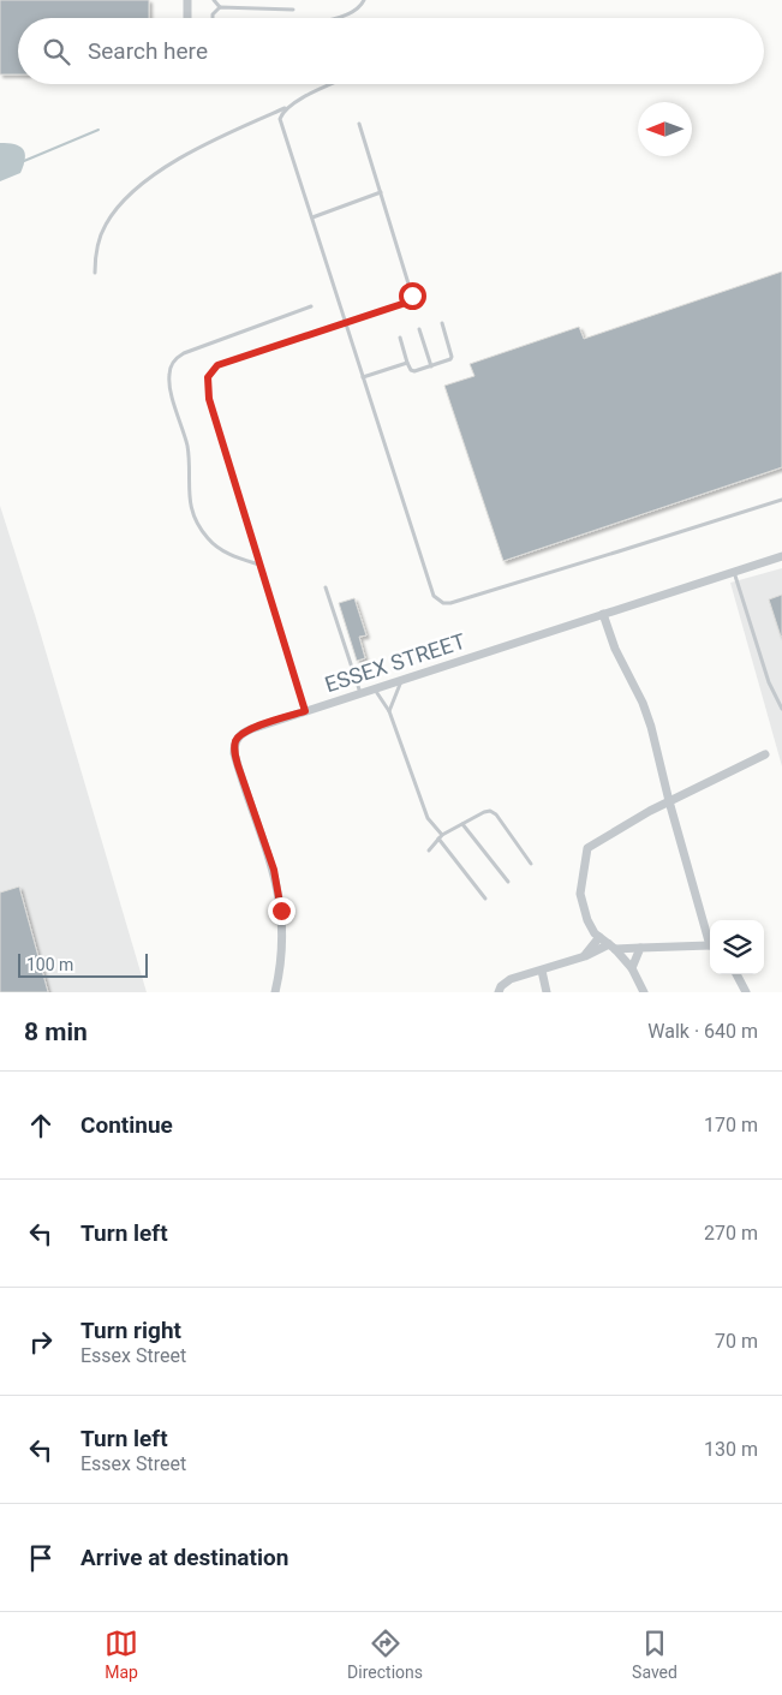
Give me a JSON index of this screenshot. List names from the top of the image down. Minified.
{"streets":{"street":["ESSEX STREET"]},"scale_bar":"100 m","north":"left","page":{"search":"Search here","scale":"100 m","heading":["8 min","Walk · 640 m"],"list":[["Continue","170 m"],["Turn left","270 m"],["Turn right","Essex Street","70 m"],["Turn left","Essex Street","130 m"],"Arrive at destination"],"nav":["Map","Directions","Saved"]}}
